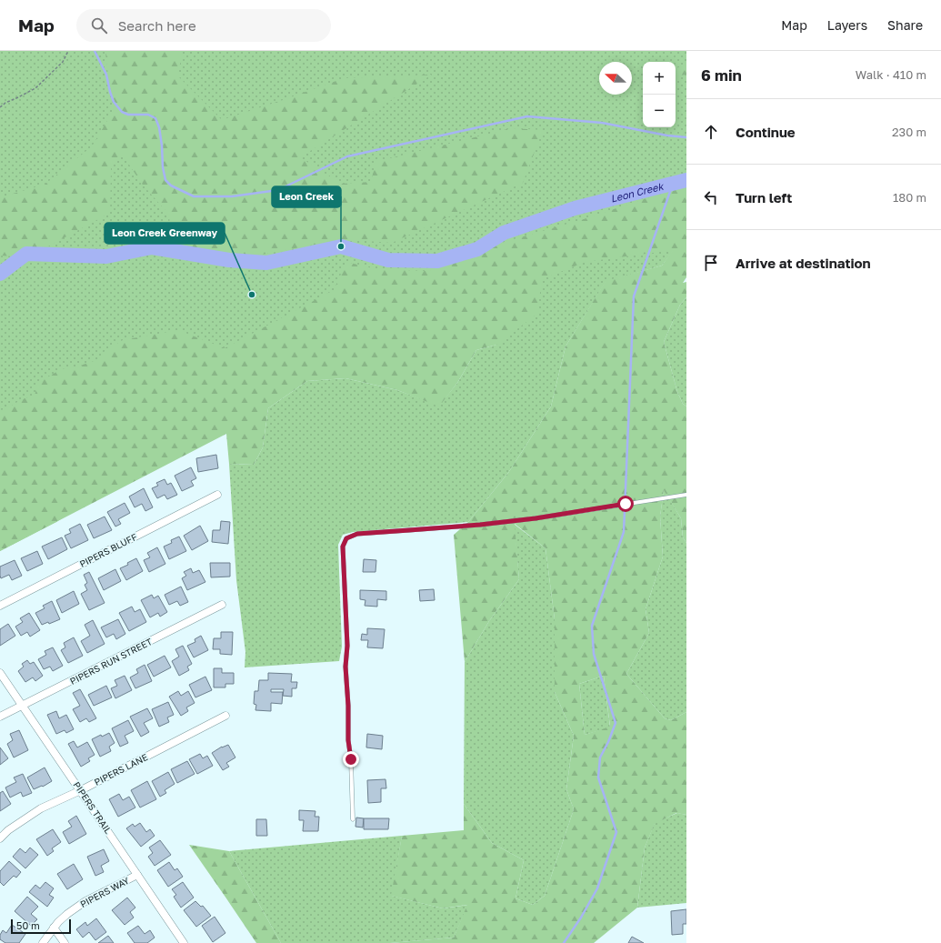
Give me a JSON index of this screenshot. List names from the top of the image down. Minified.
{"streets":{"street":["PIPERS BLUFF","PIPERS RUN STREET","PIPERS LANE","PIPERS TRAIL","PIPERS WAY"]},"crossings":[["PIPERS RUN STREET","PIPERS TRAIL"],["PIPERS LANE","PIPERS TRAIL"],["PIPERS TRAIL","PIPERS WAY"]],"water":["Leon Creek"],"places":["Leon Creek","Leon Creek Greenway"],"scale_bar":"50 m","north":"left","page":{"header":"Map","search":"Search here","nav":["Map","Layers","Share"],"heading":["6 min","Walk · 410 m"],"map_buttons":["+","−"],"list":[["Continue","230 m"],["Turn left","180 m"],"Arrive at destination"],"scale":"50 m"}}
